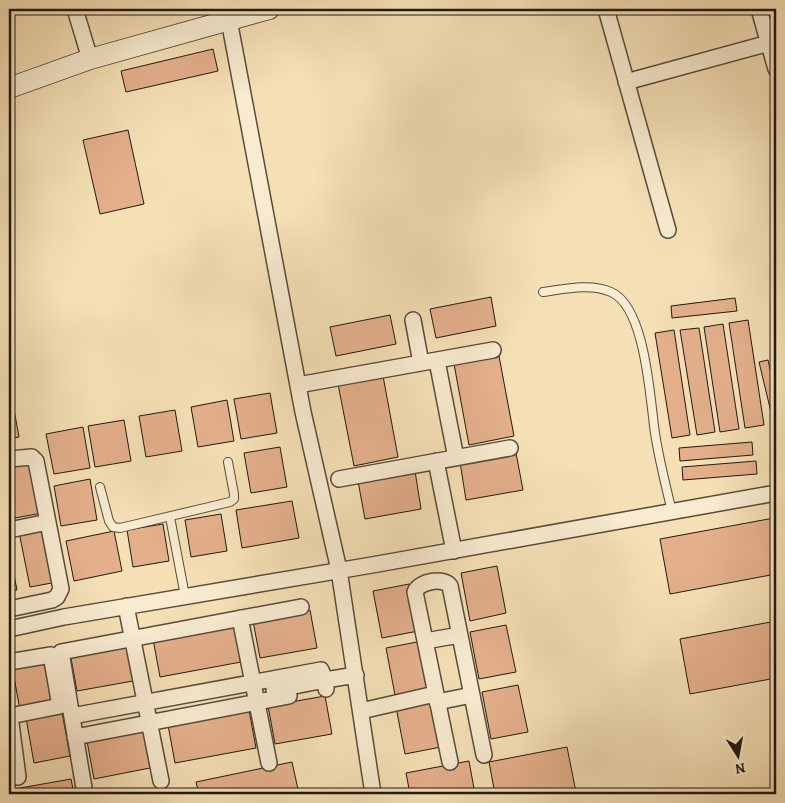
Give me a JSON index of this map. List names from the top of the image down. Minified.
{"north":"bottom"}
